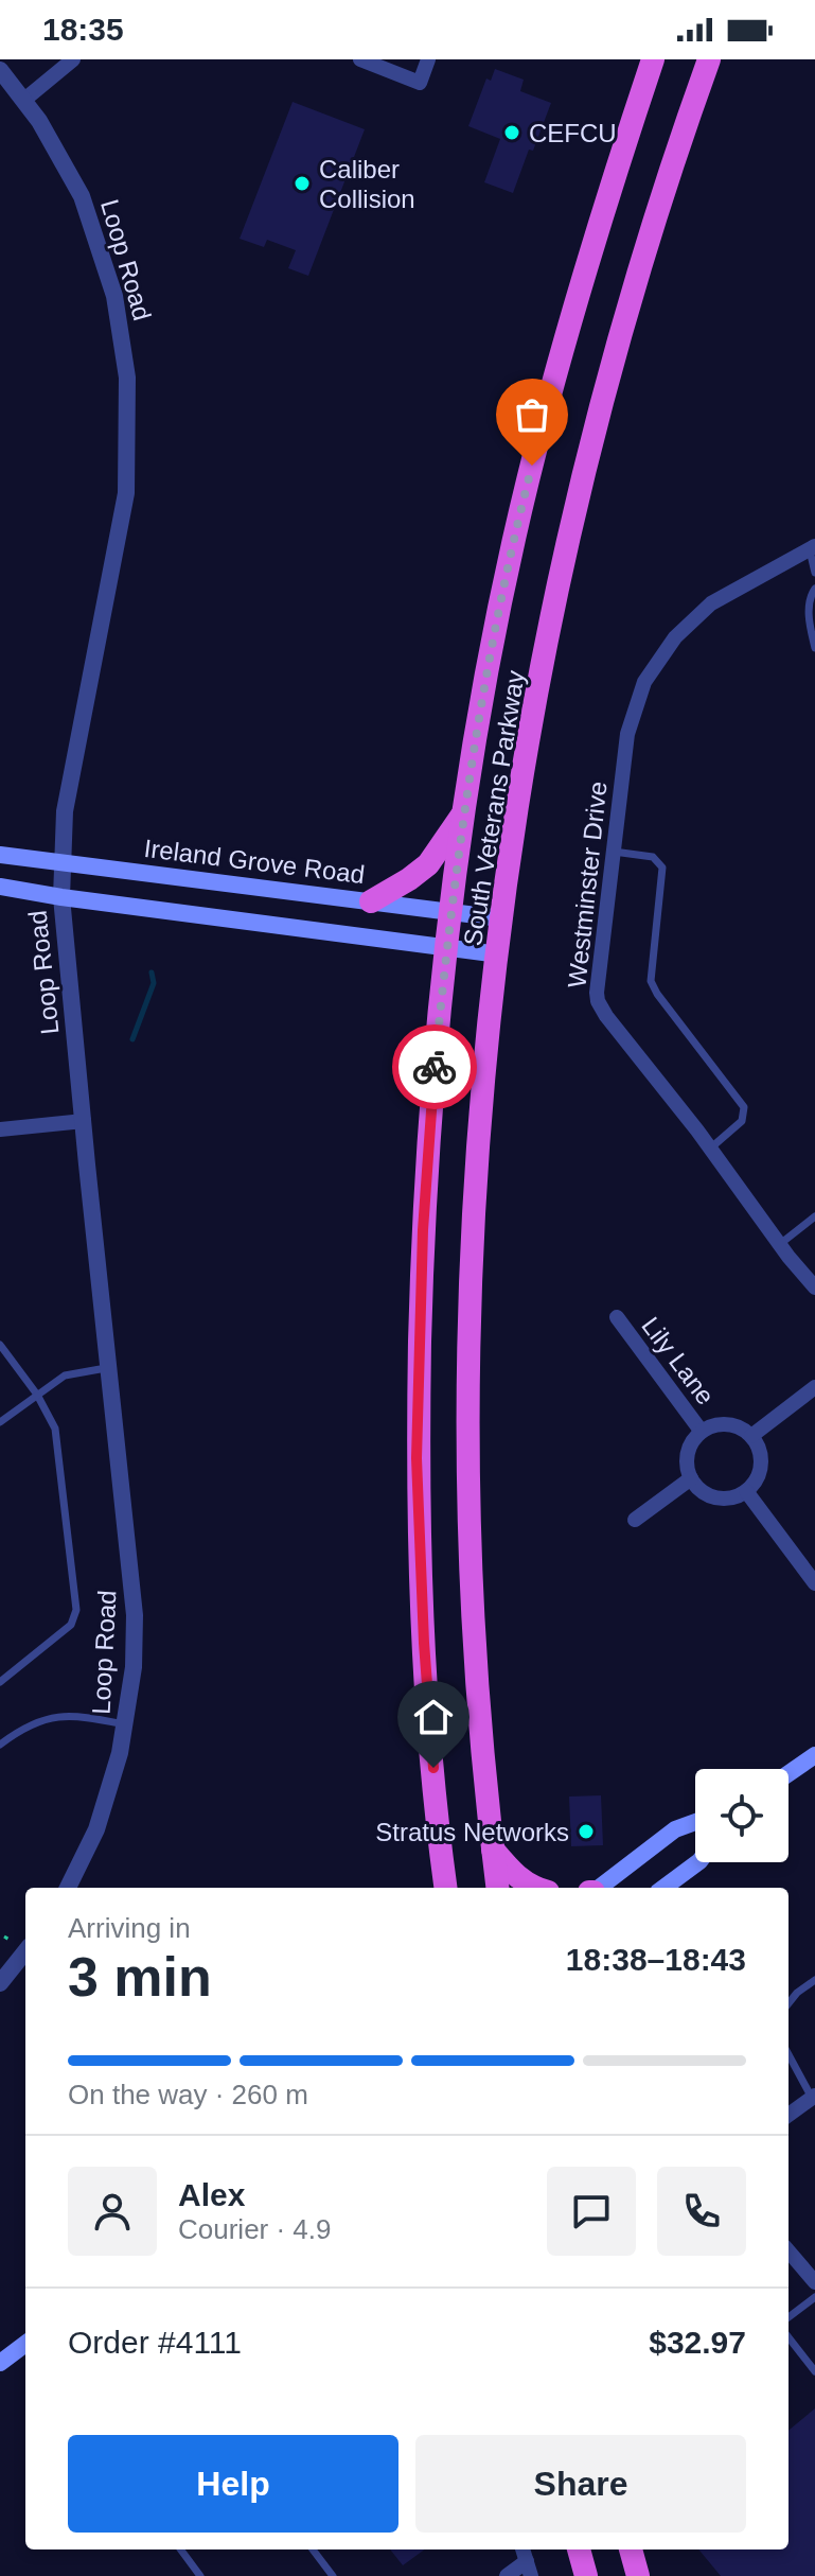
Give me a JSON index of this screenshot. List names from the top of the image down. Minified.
{"streets":{"highway":["South Veterans Parkway"],"main road":["Ireland Grove Road"],"street":["Loop Road","Westminster Drive","Lily Lane"]},"crossings":[["Loop Road","Ireland Grove Road"],["South Veterans Parkway","Ireland Grove Road"]],"places":["CEFCU","Caliber Collision","Stratus Networks"],"page":{"status":"18:35","heading":["3 min","Arriving in","18:38–18:43"],"panel":["Alex","Courier · 4.9","Order #4111","$32.97"],"bar":"On the way · 260 m","buttons":["Help","Share"]}}
